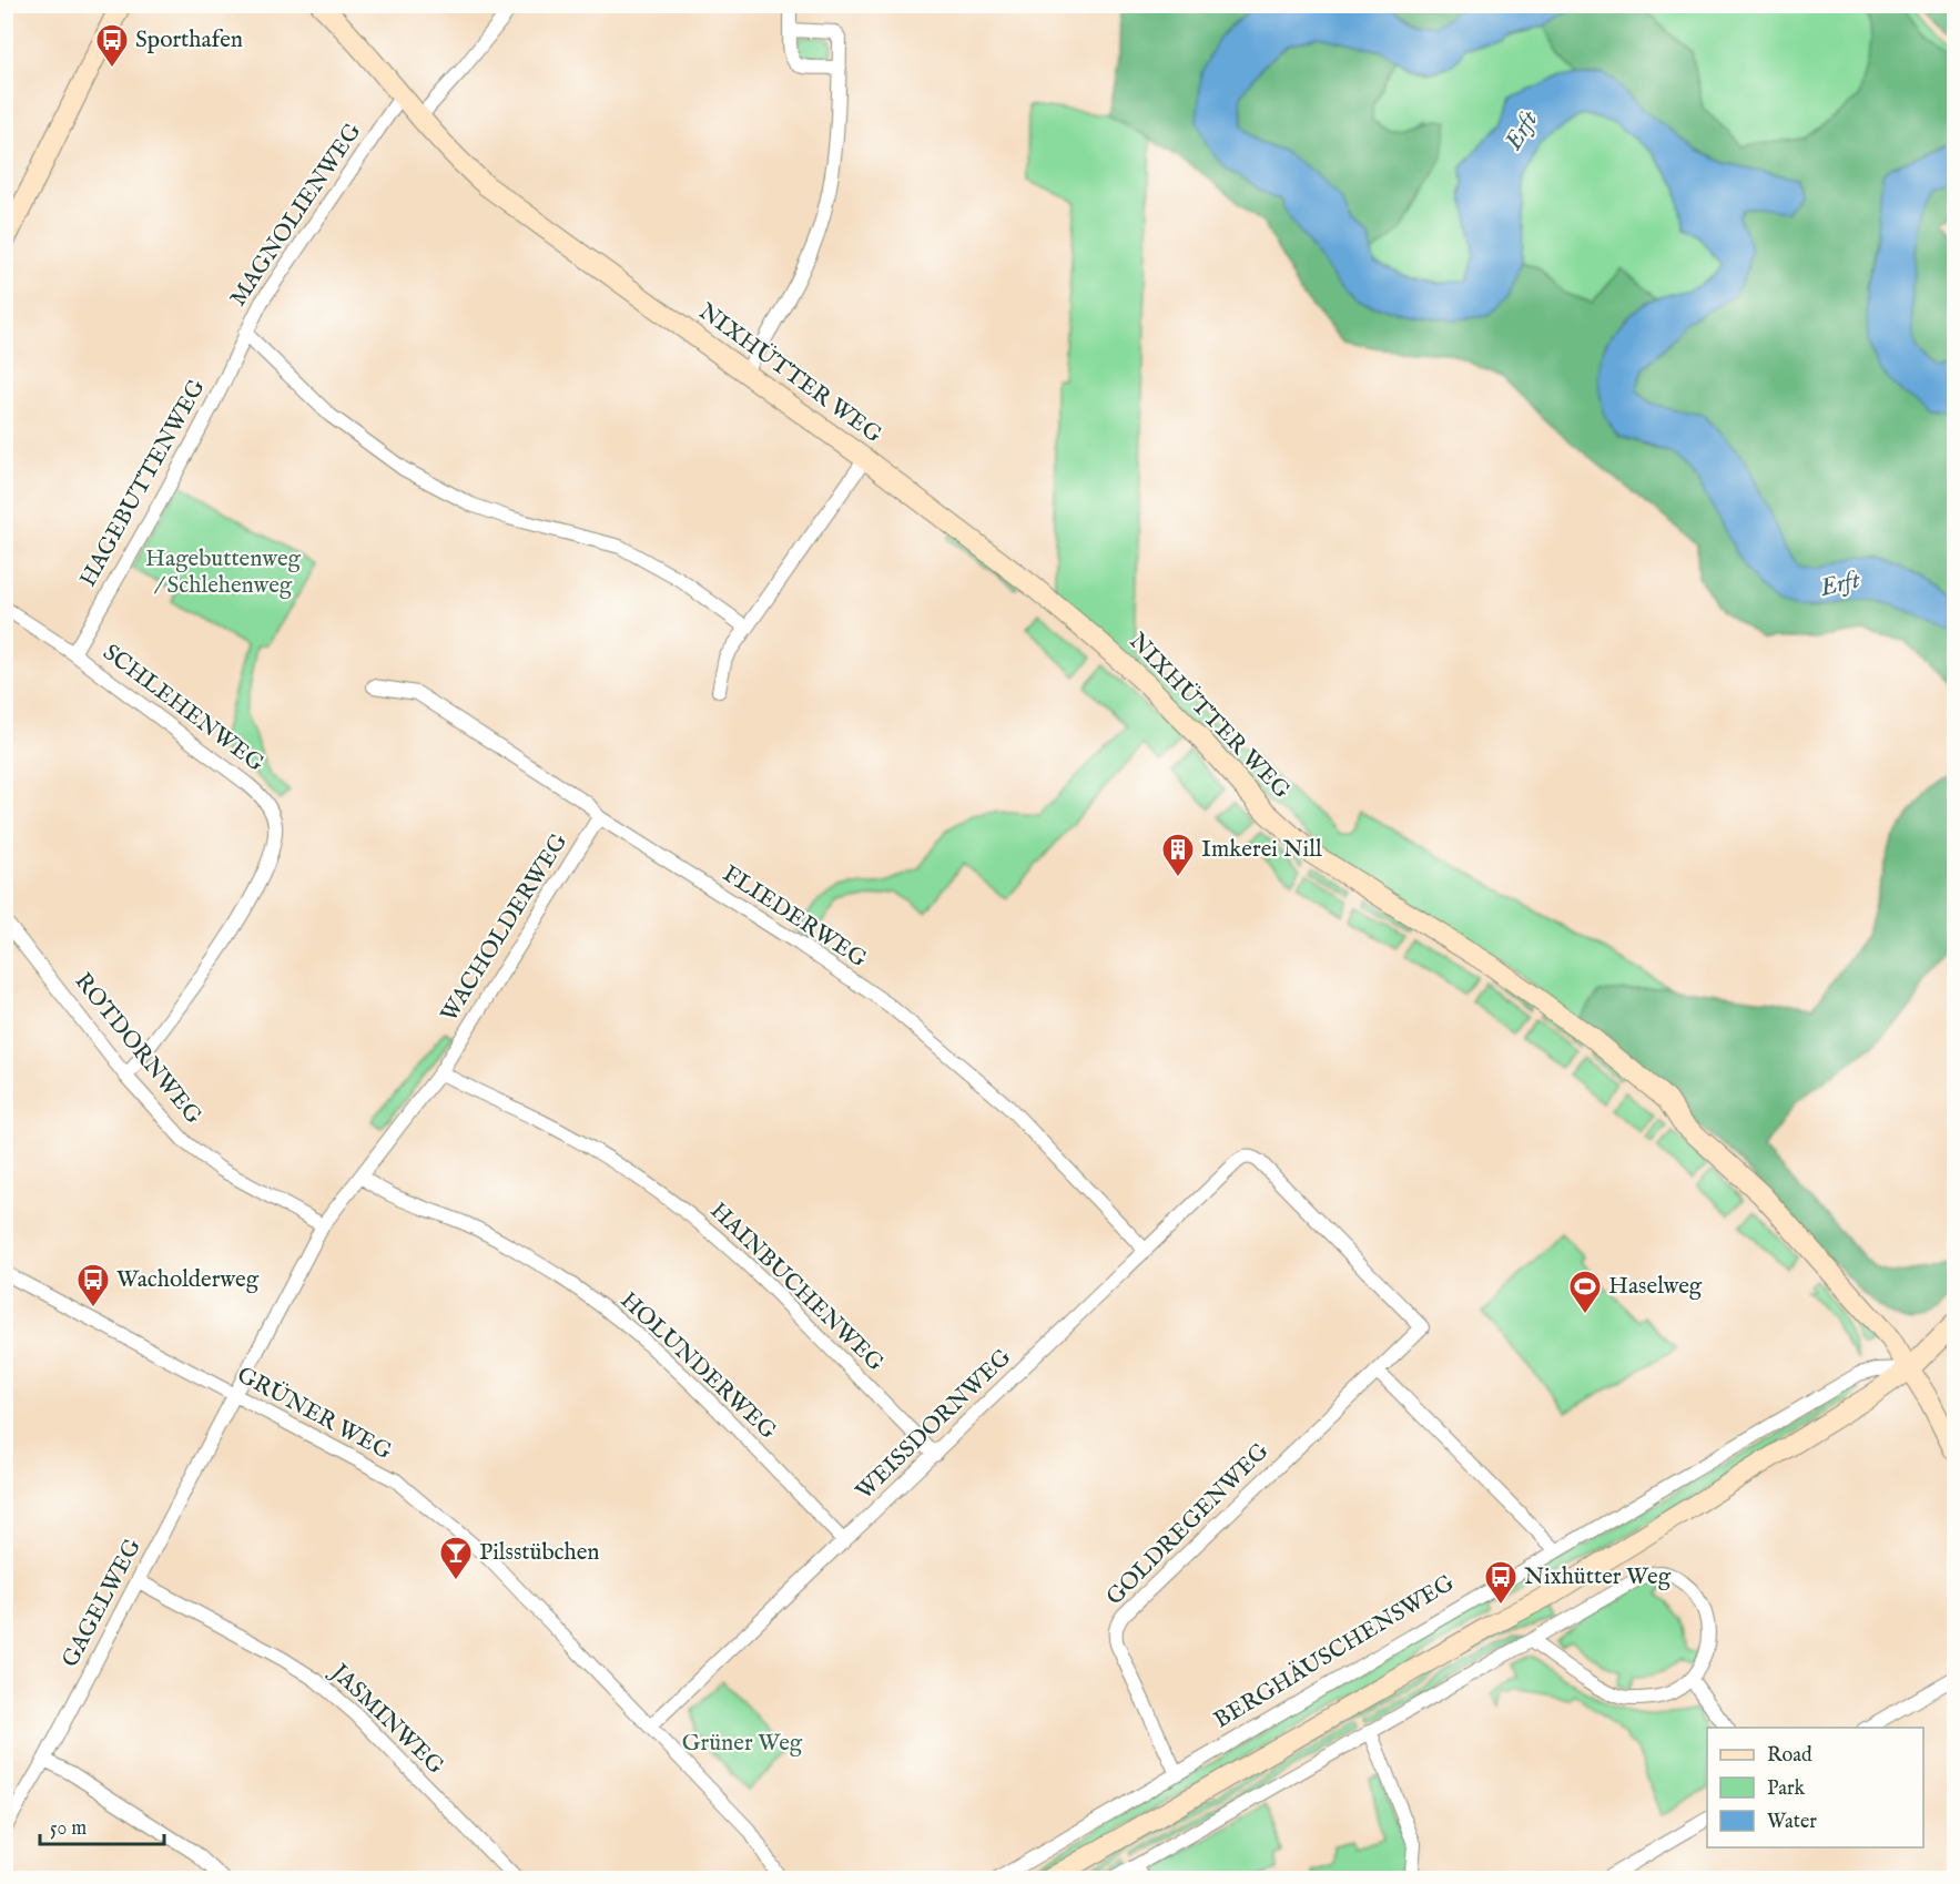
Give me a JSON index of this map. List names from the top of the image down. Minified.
{"streets":{"main road":["NIXHÜTTER WEG"],"street":["MAGNOLIENWEG","HAGEBUTTENWEG","SCHLEHENWEG","FLIEDERWEG","WACHOLDERWEG","ROTDORNWEG","HAINBUCHENWEG","HOLUNDERWEG","GRÜNER WEG","WEISSDORNWEG","GOLDREGENWEG","GAGELWEG","BERGHÄUSCHENSWEG","JASMINWEG"]},"crossings":[["MAGNOLIENWEG","NIXHÜTTER WEG"],["MAGNOLIENWEG","HAGEBUTTENWEG"],["NIXHÜTTER WEG","BERGHÄUSCHENSWEG"],["HAGEBUTTENWEG","SCHLEHENWEG"],["SCHLEHENWEG","ROTDORNWEG"],["FLIEDERWEG","WACHOLDERWEG"],["FLIEDERWEG","WEISSDORNWEG"],["WACHOLDERWEG","ROTDORNWEG"],["WACHOLDERWEG","HAINBUCHENWEG"],["WACHOLDERWEG","HOLUNDERWEG"],["WACHOLDERWEG","GRÜNER WEG"],["WACHOLDERWEG","GAGELWEG"],["HAINBUCHENWEG","WEISSDORNWEG"],["HOLUNDERWEG","WEISSDORNWEG"],["GRÜNER WEG","WEISSDORNWEG"],["GRÜNER WEG","GAGELWEG"],["WEISSDORNWEG","GOLDREGENWEG"],["GOLDREGENWEG","BERGHÄUSCHENSWEG"],["GAGELWEG","JASMINWEG"]],"water":["Erft"],"parks":["Hagebuttenweg / Schlehenweg","Grüner Weg"],"places":{"bus stop":["Sporthafen","Wacholderweg","Nixhütter Weg"],"building":["Imkerei Nill"],"sports":["Haselweg"],"bar":["Pilsstübchen"]},"legend":["Road","Park","Water"],"scale_bar":"50 m"}
